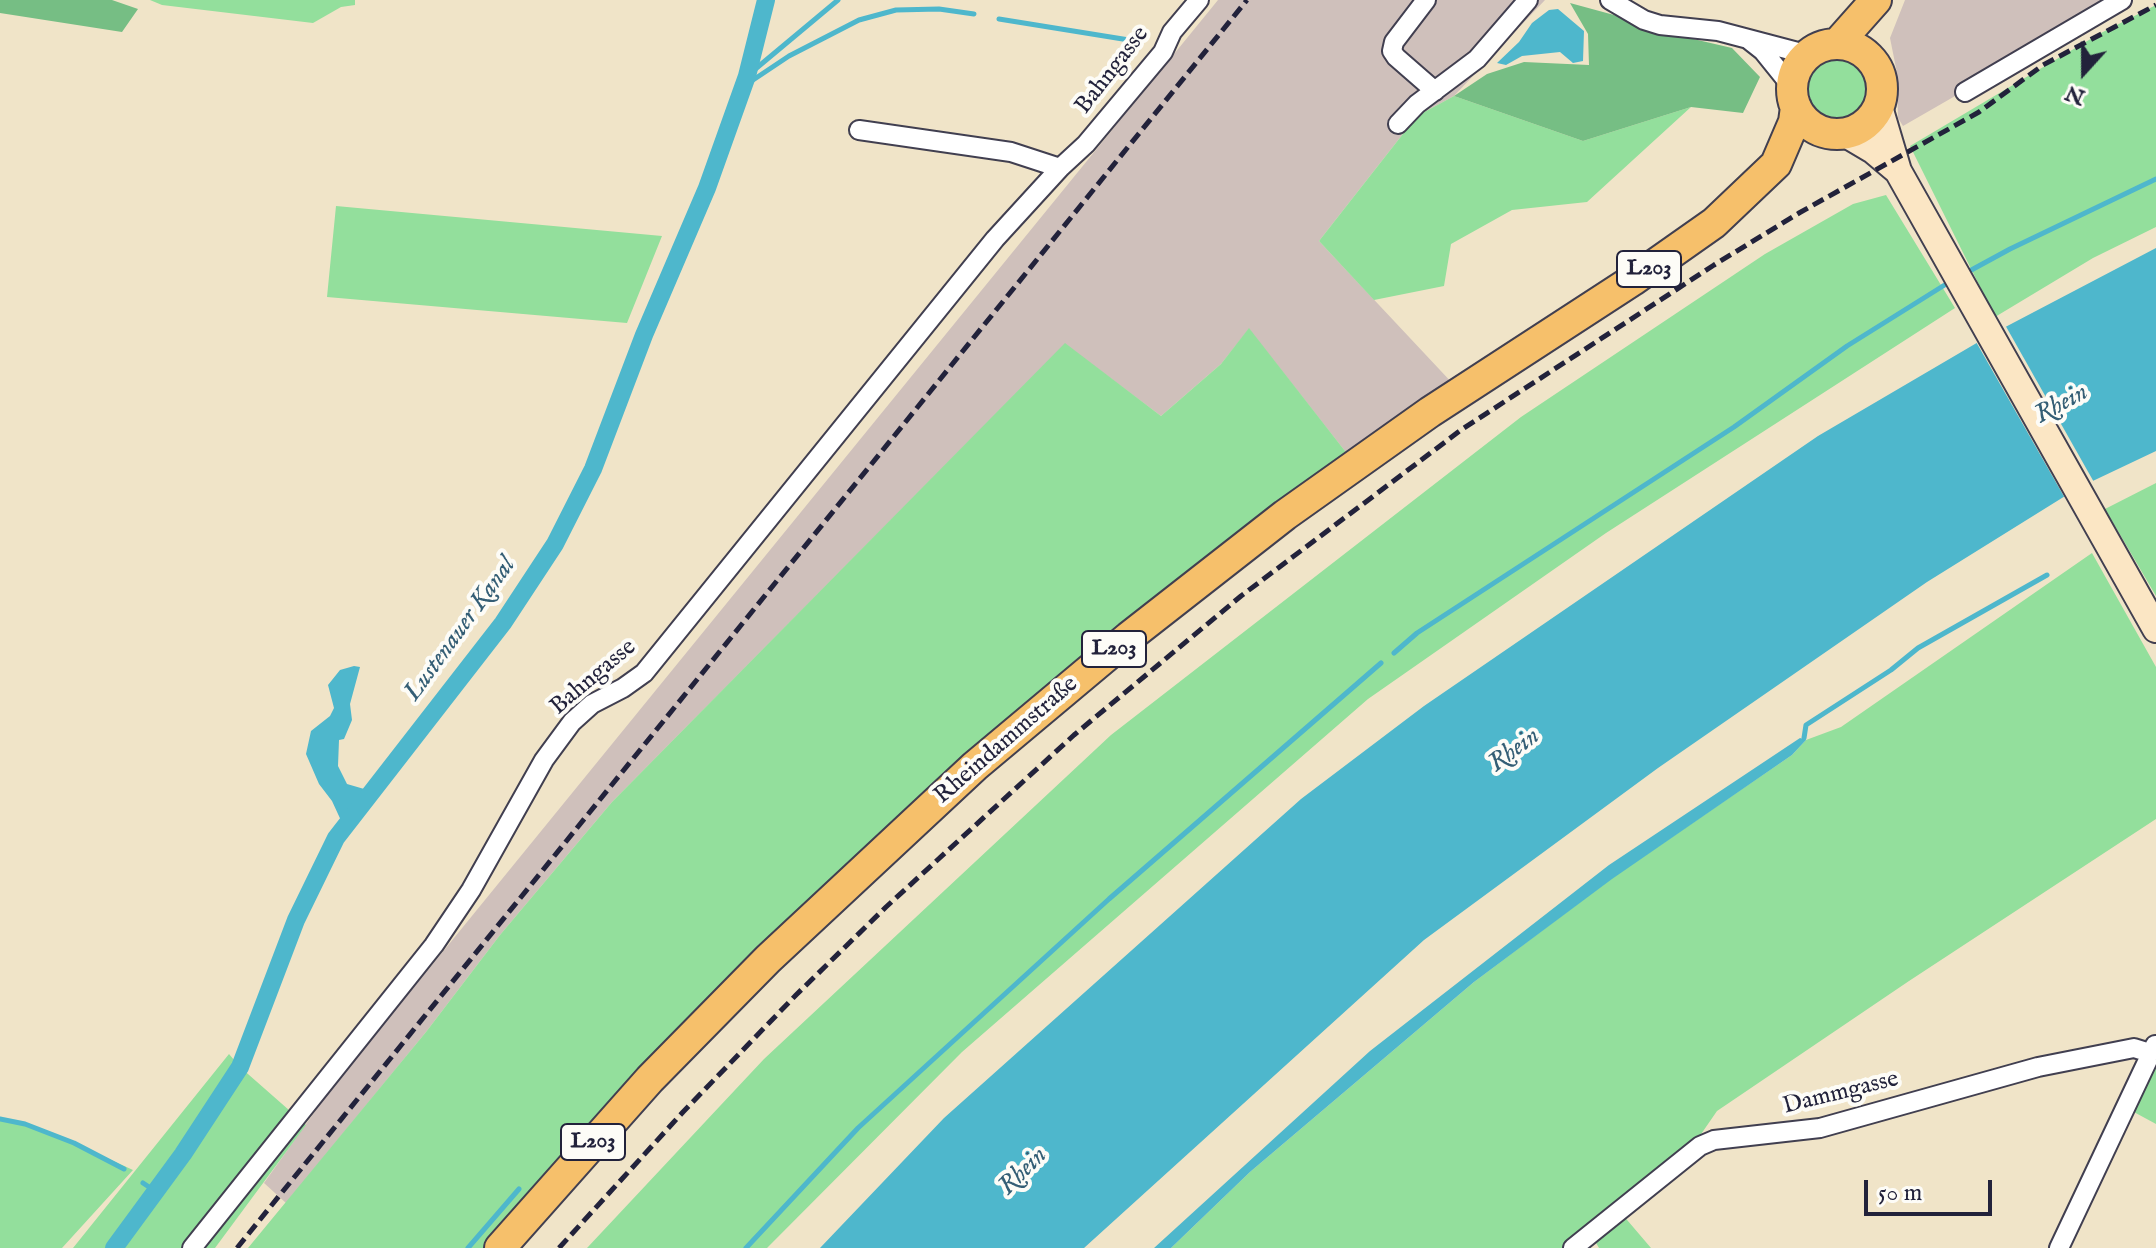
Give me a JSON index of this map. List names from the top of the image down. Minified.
{"streets":{"main road":["L203","Rheindammstraße"],"street":["Bahngasse","Dammgasse"]},"crossings":[["L203","Rheindammstraße"]],"water":["Rhein","Lustenauer Kanal"],"scale_bar":"50 m","north":"bottom"}
